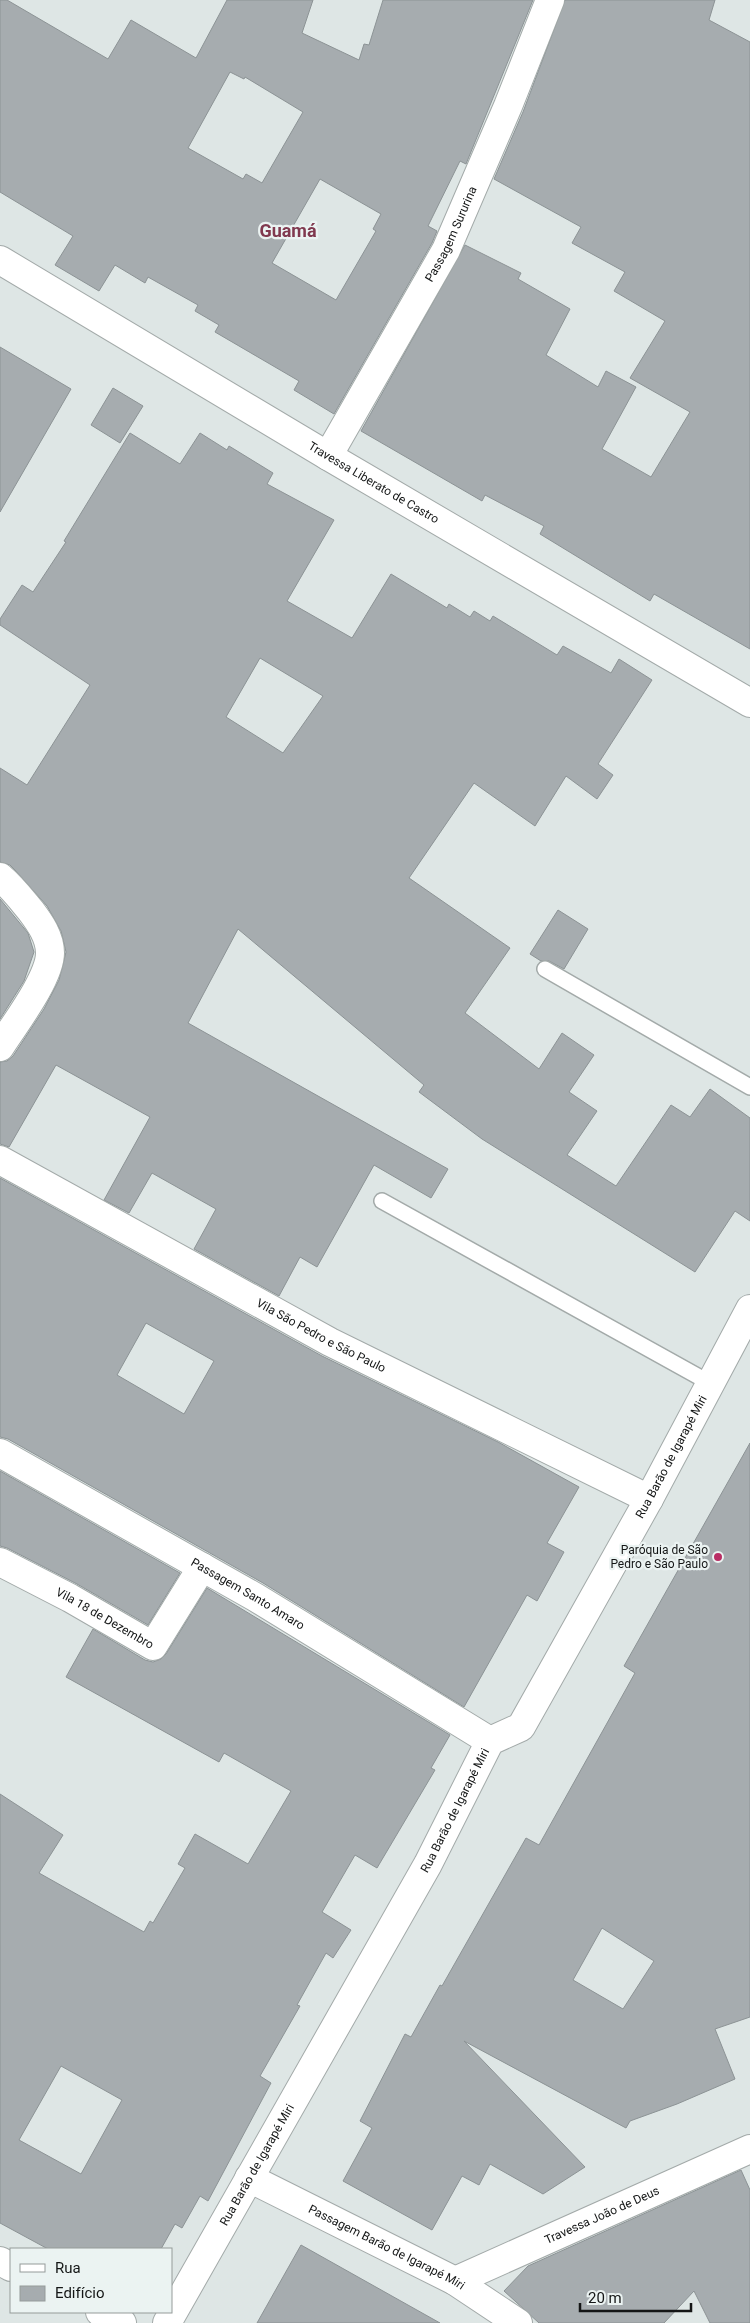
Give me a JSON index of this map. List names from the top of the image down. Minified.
{"streets":{"street":["Passagem Sururina","Travessa Liberato de Castro","Vila São Pedro e São Paulo","Rua Barão de Igarapé Miri","Passagem Santo Amaro","Vila 18 de Dezembro","Travessa João de Deus","Passagem Barão de Igarapé Miri"]},"crossings":[["Passagem Sururina","Travessa Liberato de Castro"],["Vila São Pedro e São Paulo","Rua Barão de Igarapé Miri"],["Rua Barão de Igarapé Miri","Passagem Santo Amaro"],["Rua Barão de Igarapé Miri","Passagem Barão de Igarapé Miri"],["Passagem Santo Amaro","Vila 18 de Dezembro"],["Travessa João de Deus","Passagem Barão de Igarapé Miri"]],"districts":["Guamá"],"places":["Paróquia de São Pedro e São Paulo"],"legend":["Rua","Edifício"],"scale_bar":"20 m"}
